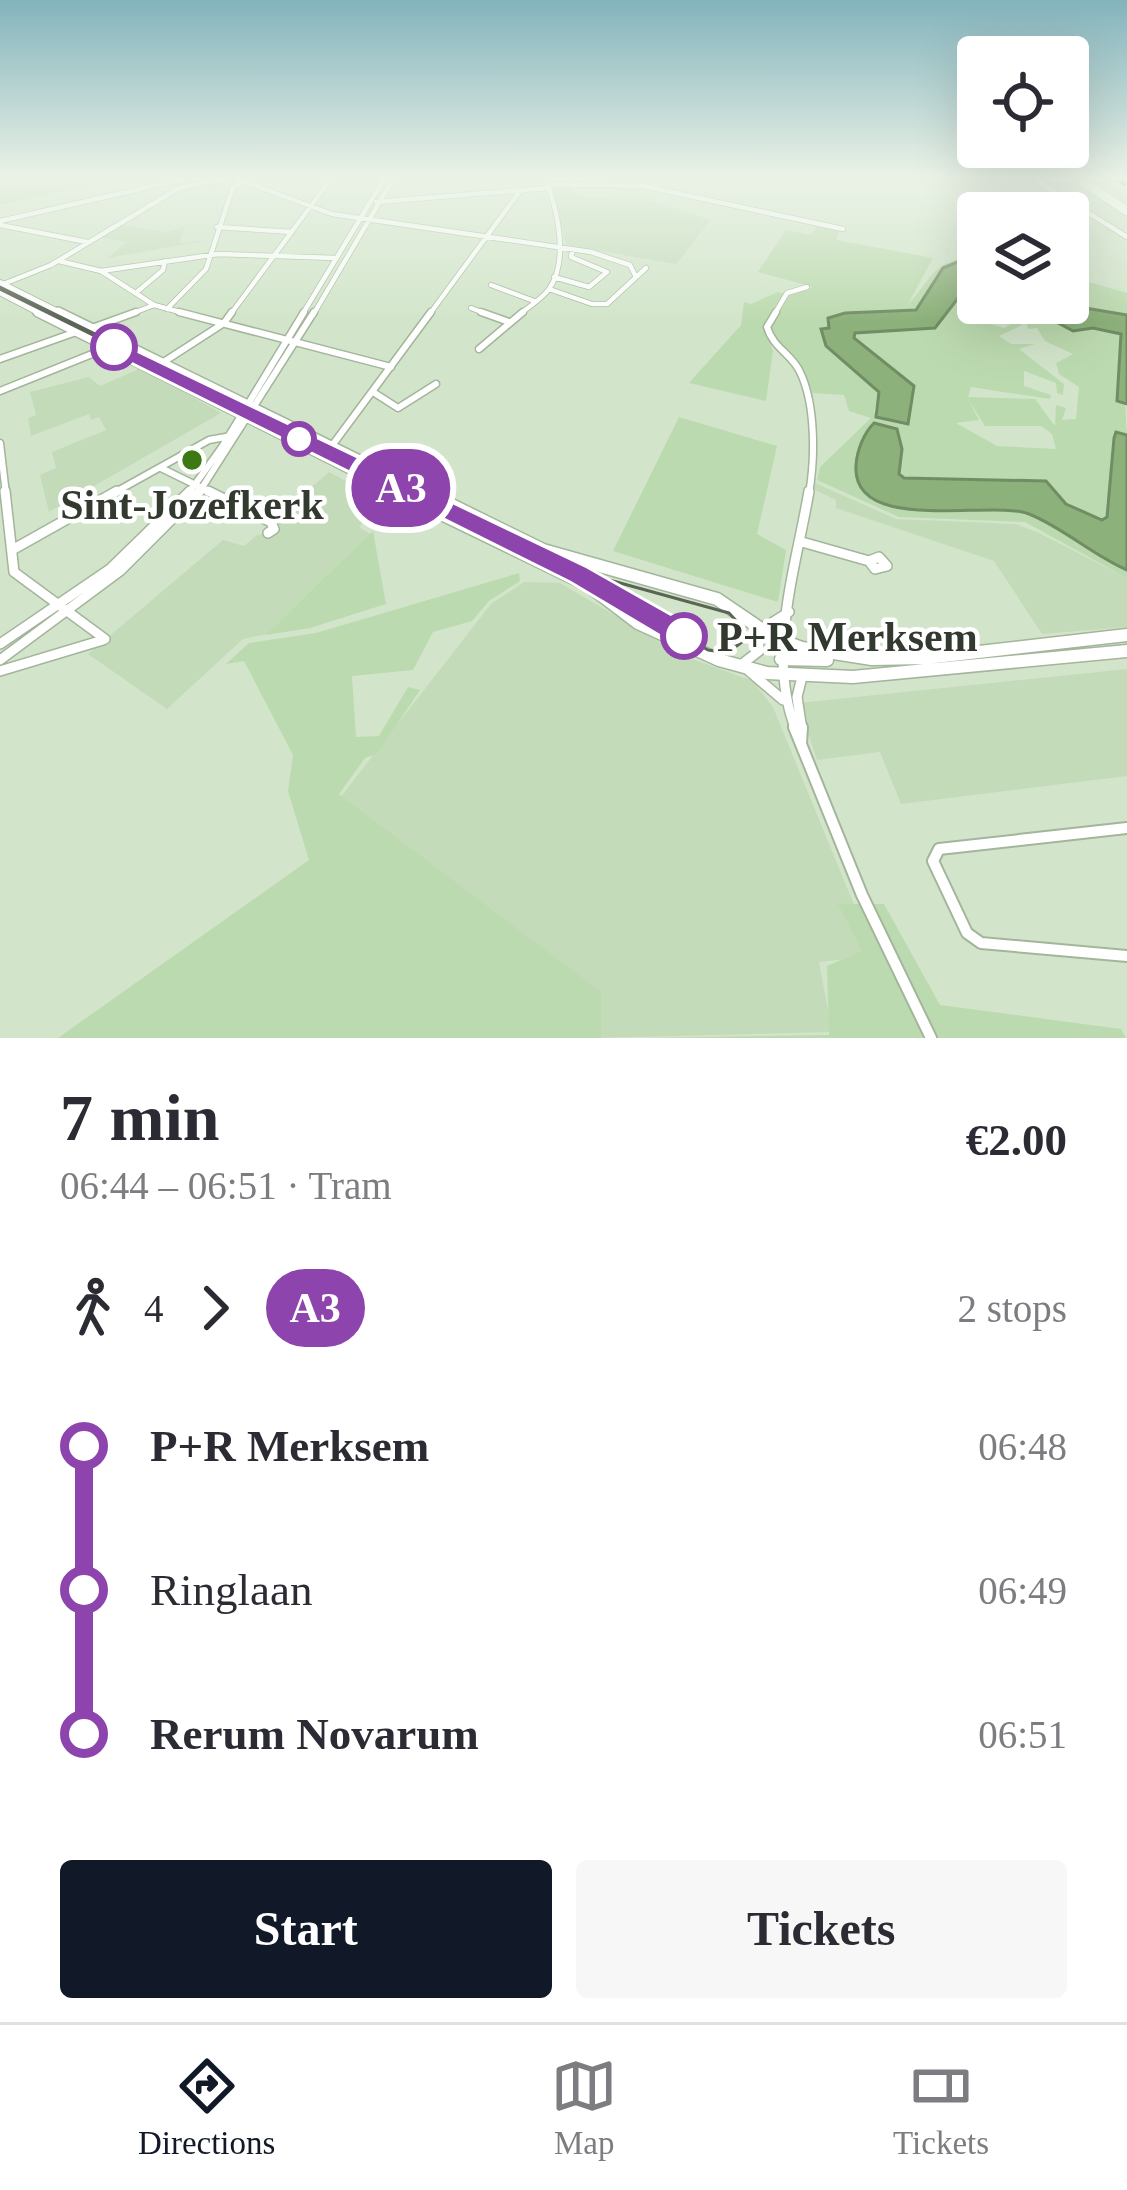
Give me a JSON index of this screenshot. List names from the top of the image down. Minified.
{"places":["Sint-Jozefkerk","P+R Merksem"],"lines":["tram line A3"],"page":{"on_map":"A3","heading":["7 min","06:44 – 06:51 · Tram","€2.00"],"legs":["4","A3","2 stops"],"list":[{"name":"P+R Merksem","value":"06:48"},{"name":"Ringlaan","value":"06:49"},{"name":"Rerum Novarum","value":"06:51"}],"buttons":["Start","Tickets"],"tabs":["Directions","Map","Tickets"]}}
